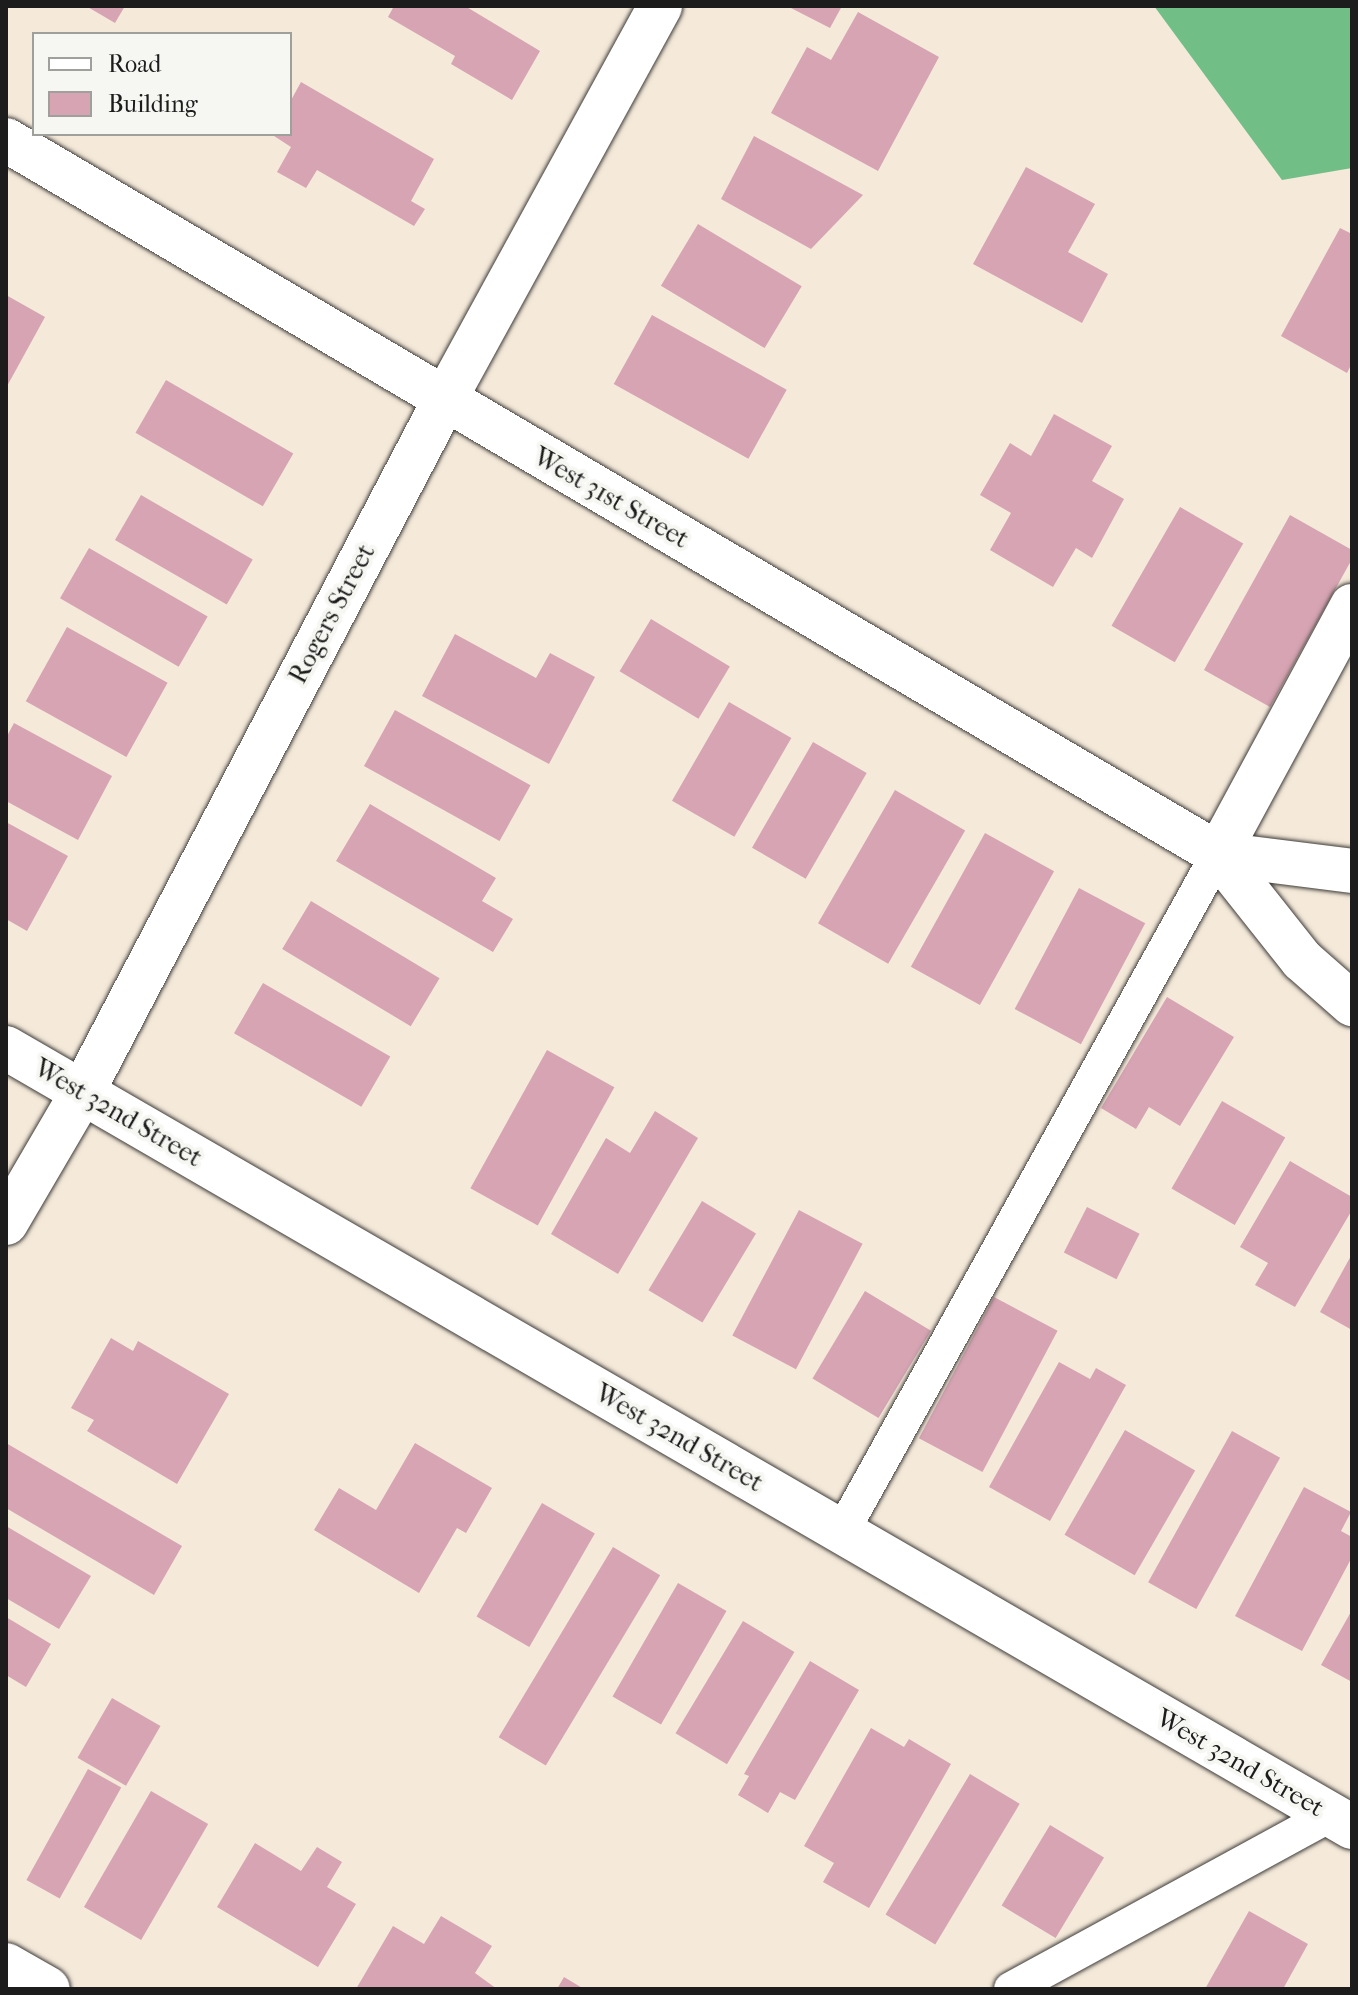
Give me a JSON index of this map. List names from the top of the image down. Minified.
{"streets":{"street":["West 31st Street","Rogers Street","West 32nd Street"]},"crossings":[["West 31st Street","Rogers Street"],["Rogers Street","West 32nd Street"]],"legend":["Road","Building"]}
